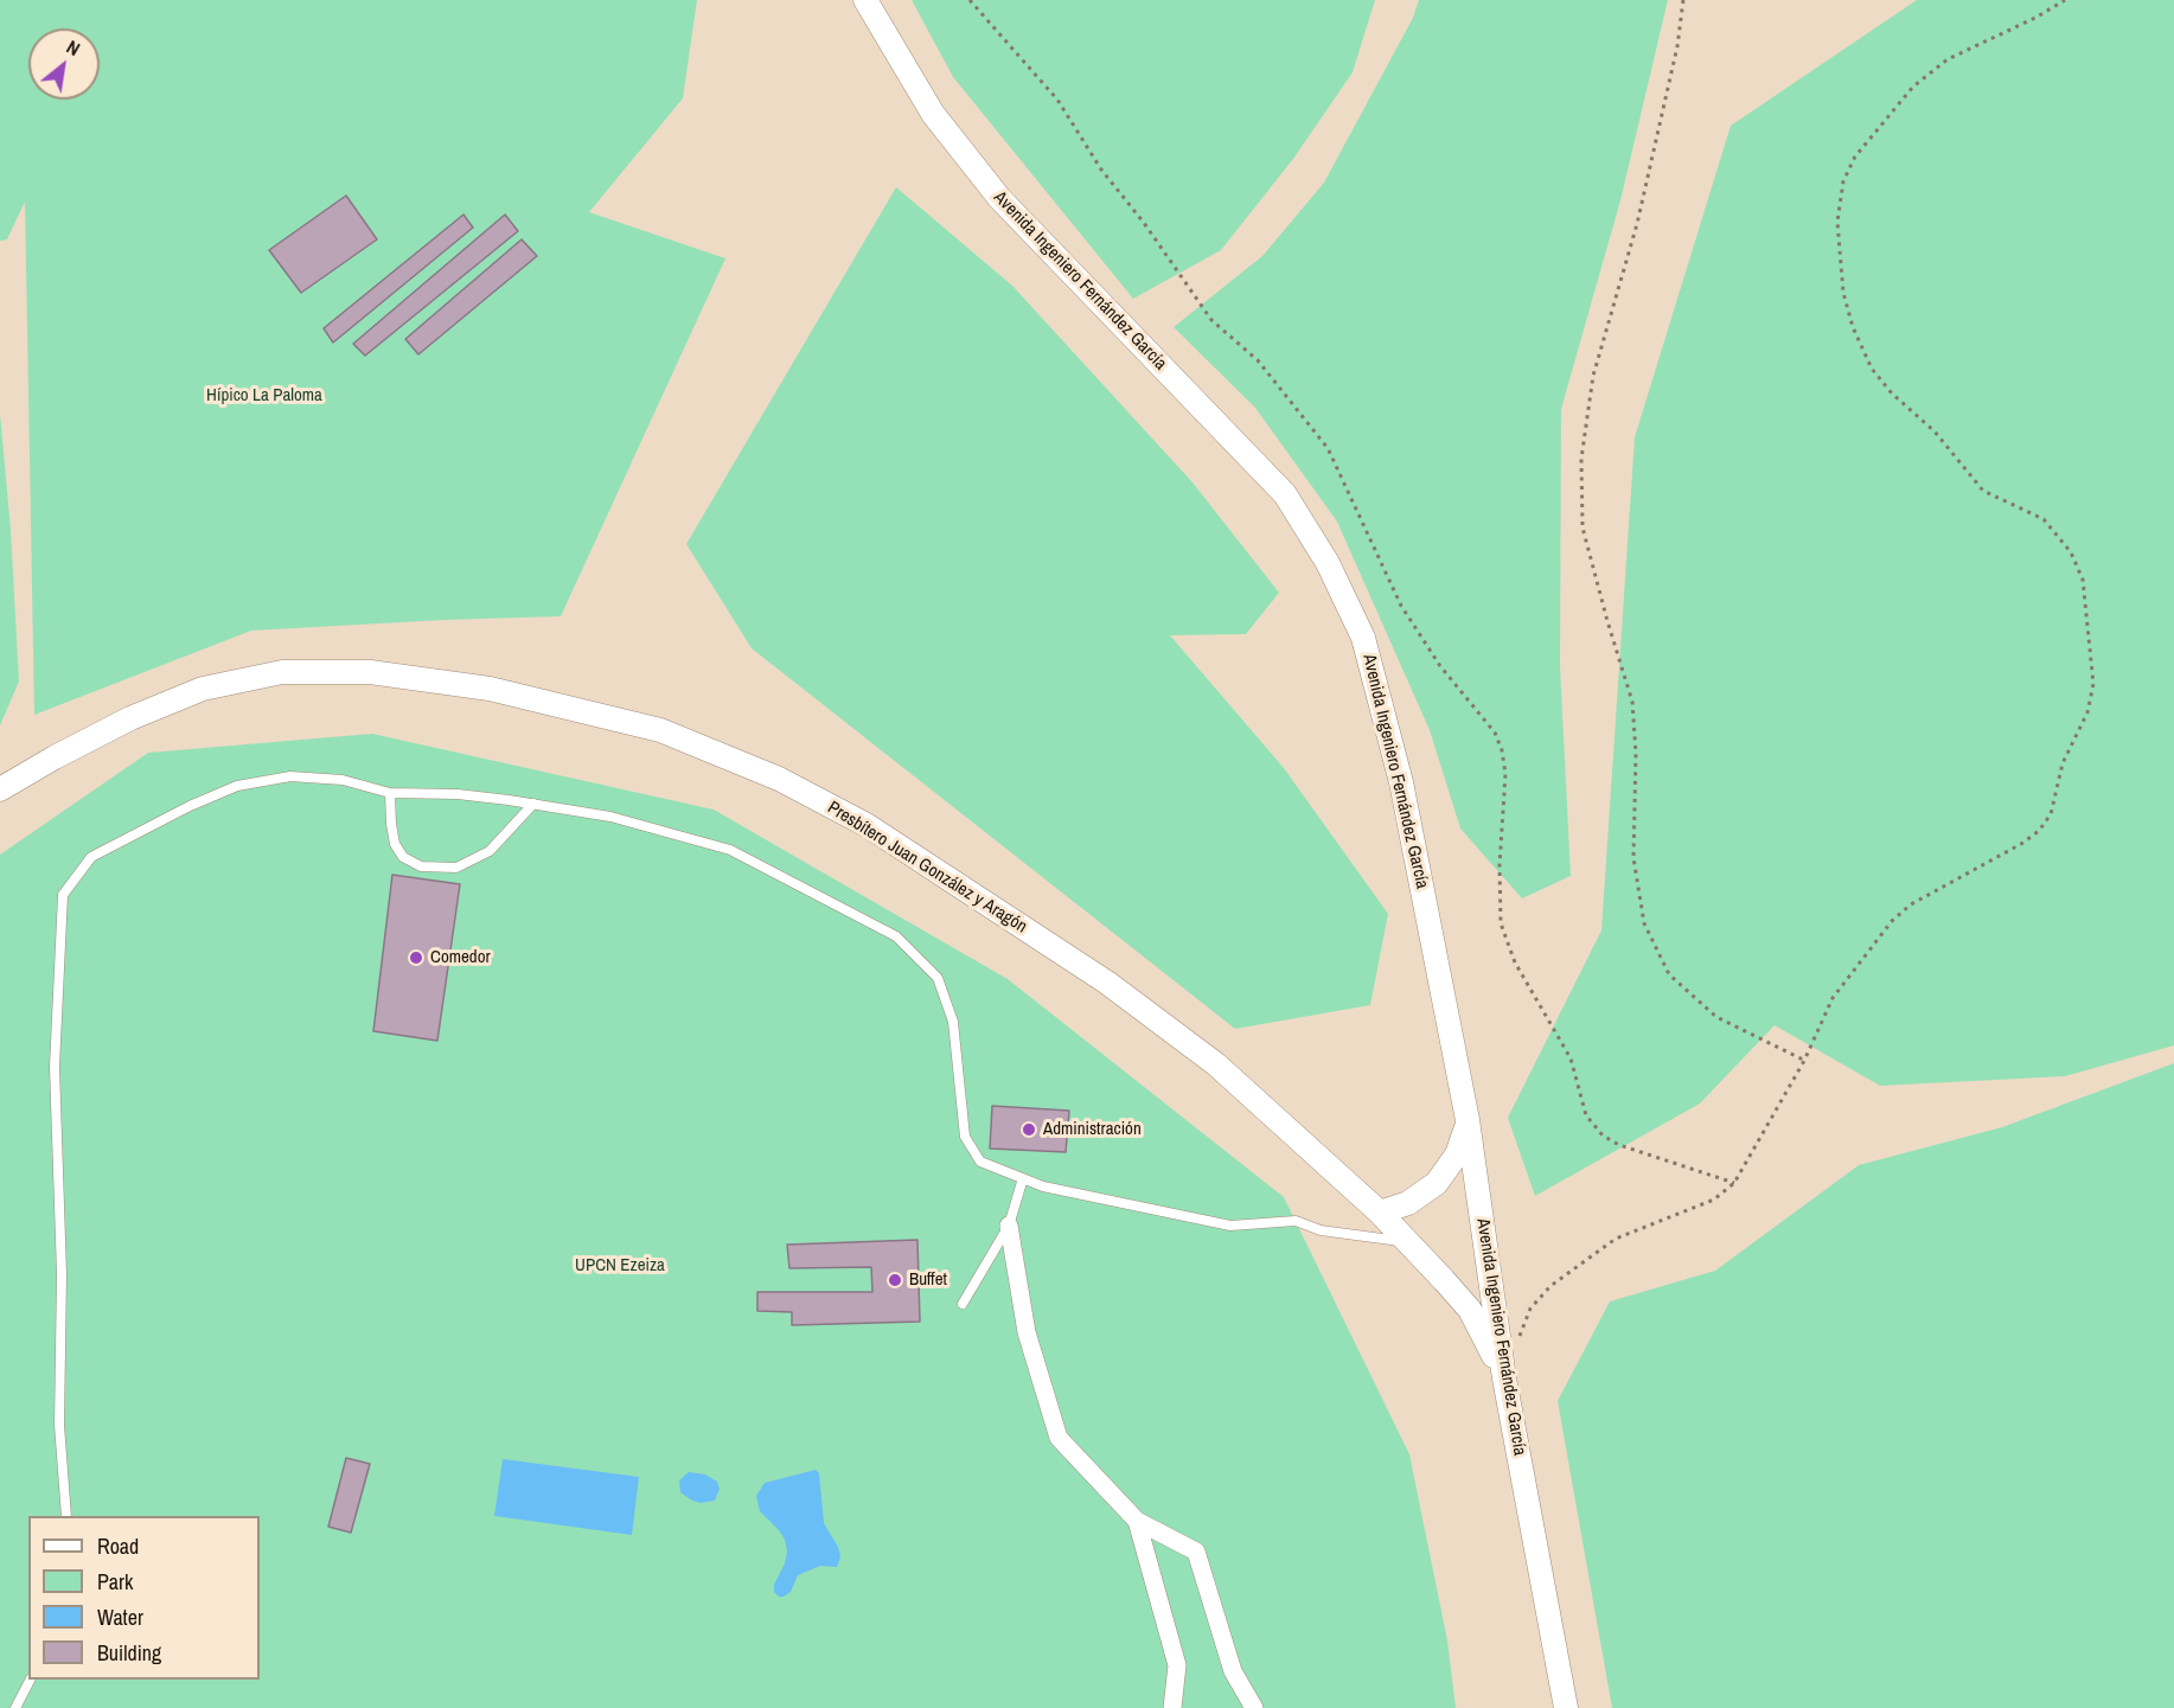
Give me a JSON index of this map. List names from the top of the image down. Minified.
{"streets":{"street":["Avenida Ingeniero Fernández García","Presbítero Juan González y Aragón"]},"crossings":[["Avenida Ingeniero Fernández García","Presbítero Juan González y Aragón"]],"parks":["Hípico La Paloma","UPCN Ezeiza"],"places":["Comedor","Administración","Buffet"],"legend":["Road","Park","Water","Building"],"north":"top right"}
